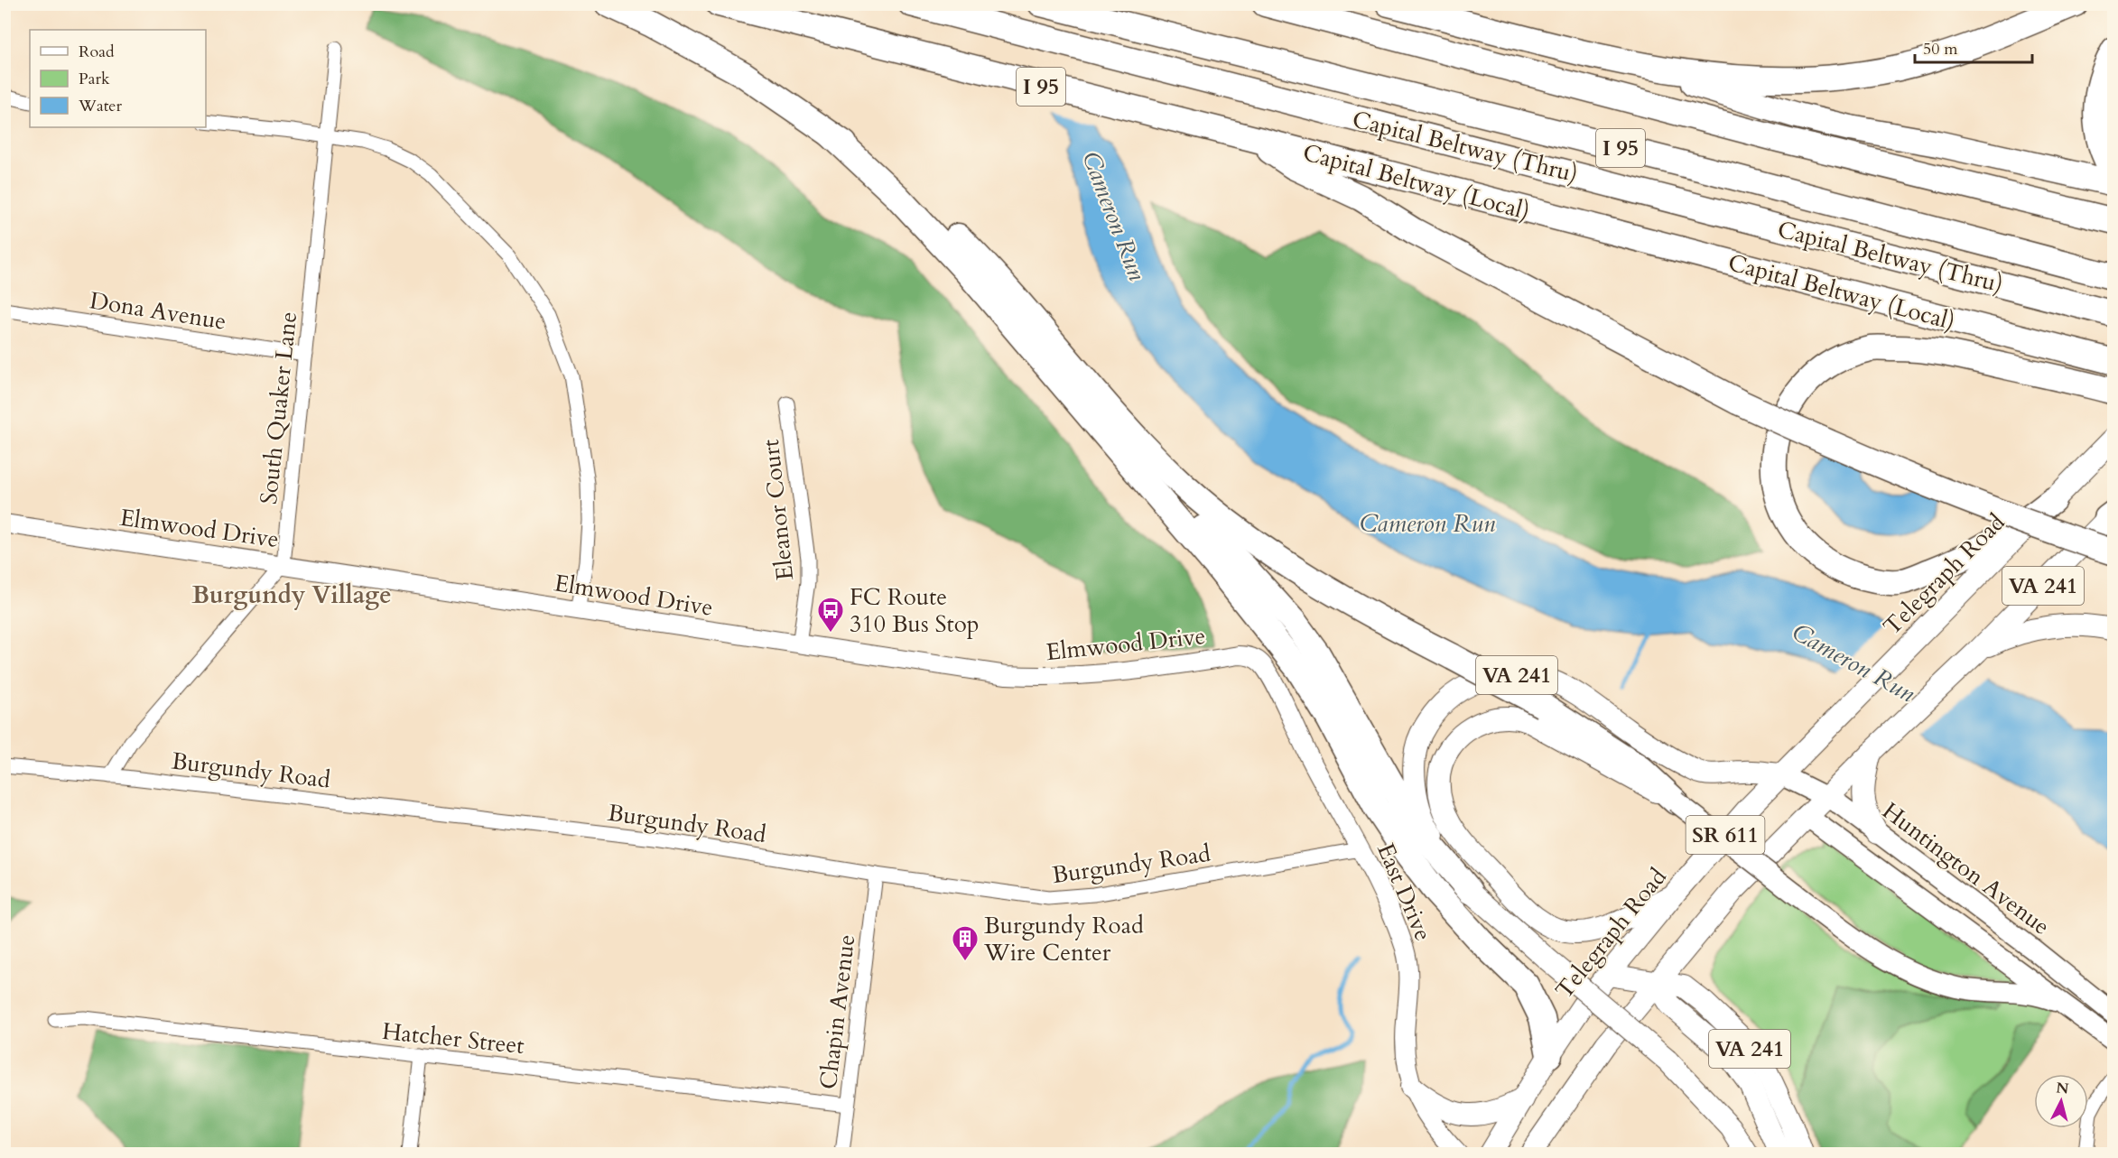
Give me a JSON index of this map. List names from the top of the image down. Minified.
{"streets":{"highway":["I 95","Capital Beltway (Thru)","Capital Beltway (Local)"],"main road":["Telegraph Road","VA 241","SR 611","Huntington Avenue"],"street":["Dona Avenue","South Quaker Lane","Eleanor Court","Elmwood Drive","Burgundy Road","East Drive","Chapin Avenue","Hatcher Street"]},"crossings":[["Dona Avenue","South Quaker Lane"],["South Quaker Lane","Elmwood Drive"],["Eleanor Court","Elmwood Drive"],["Elmwood Drive","East Drive"],["Telegraph Road","VA 241"],["Telegraph Road","Huntington Avenue"],["VA 241","Huntington Avenue"],["Burgundy Road","East Drive"],["Burgundy Road","Chapin Avenue"],["Chapin Avenue","Hatcher Street"]],"districts":["Burgundy Village"],"water":["Cameron Run"],"places":{"bus stop":["FC Route 310 Bus Stop"],"building":["Burgundy Road Wire Center"]},"legend":["Road","Park","Water"],"scale_bar":"50 m","north":"top"}
